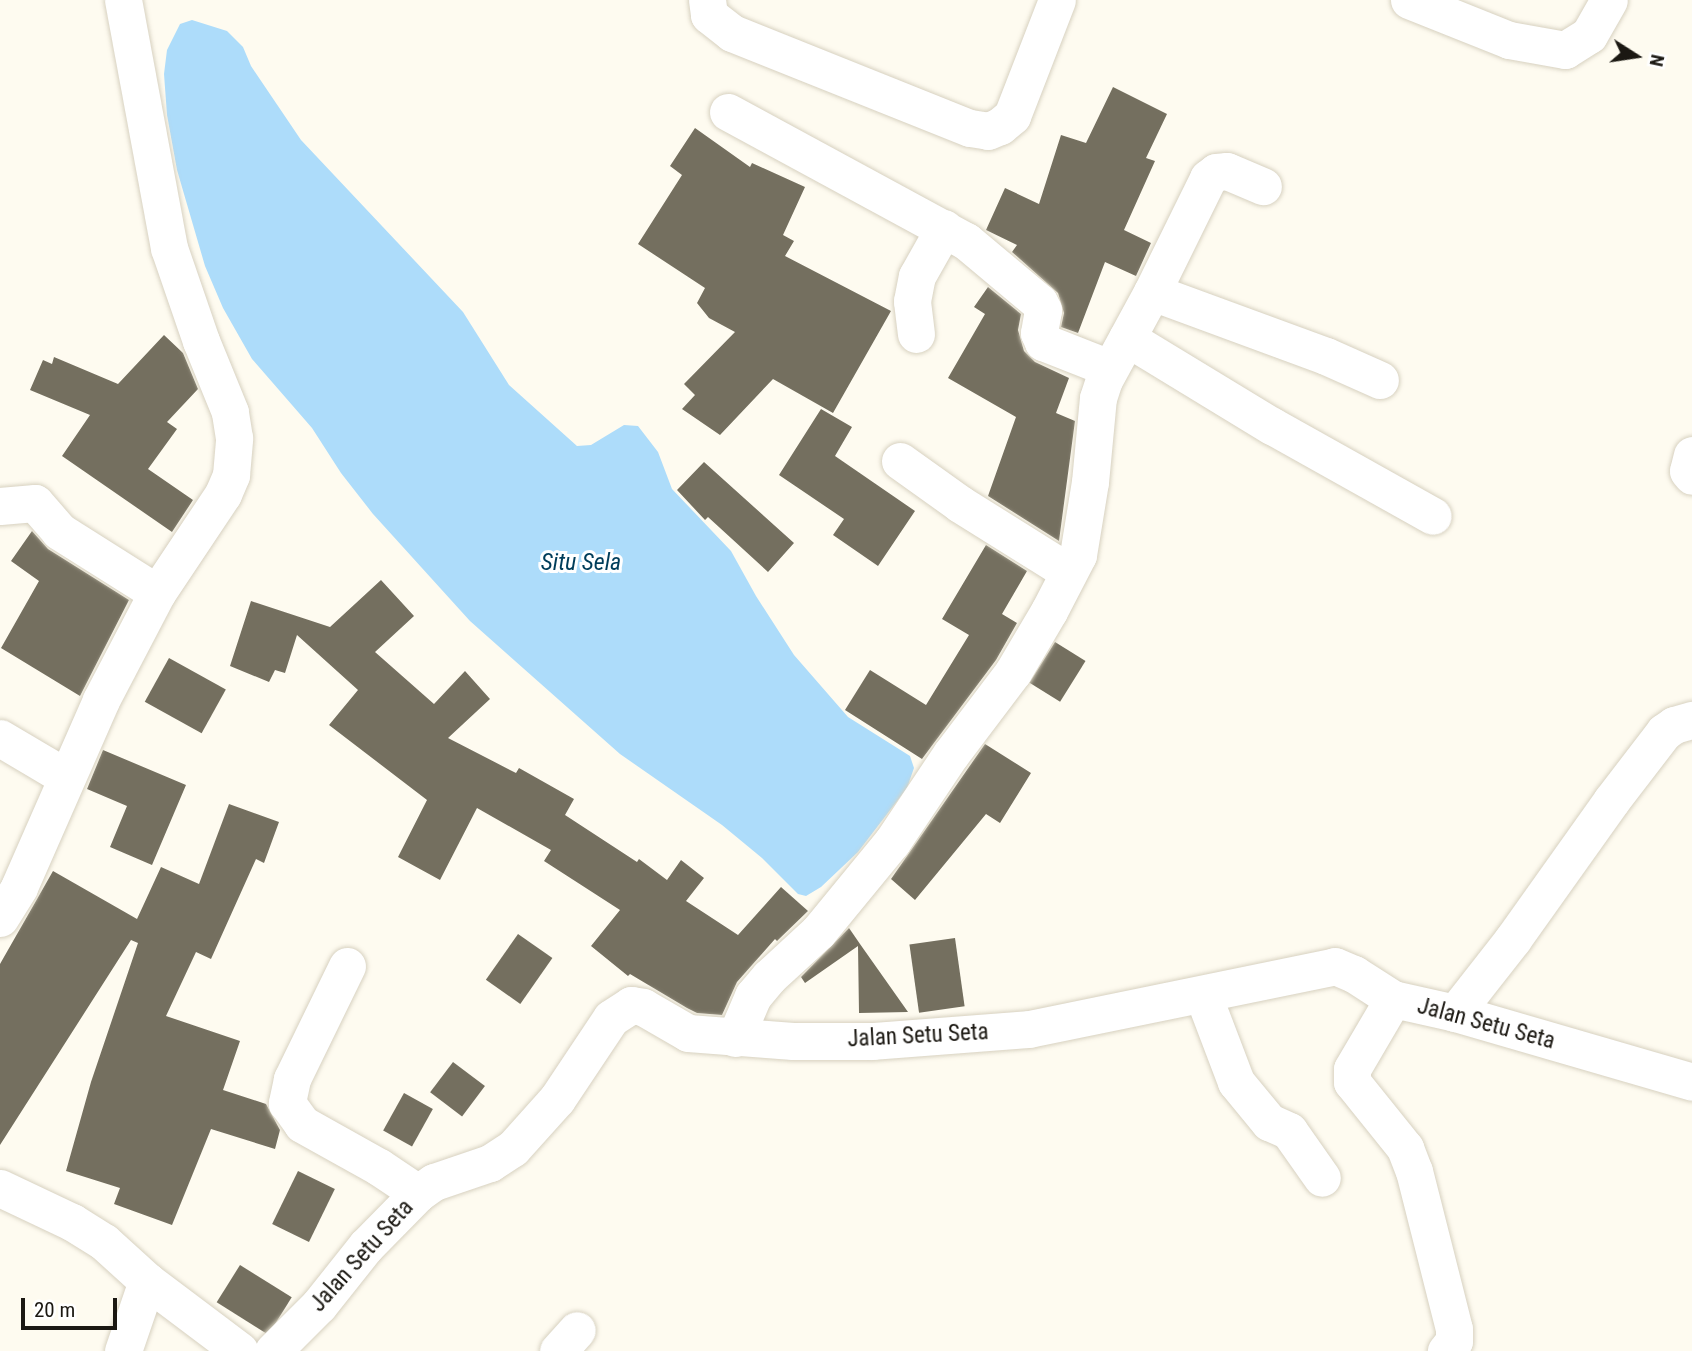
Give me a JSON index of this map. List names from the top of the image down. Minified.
{"streets":{"street":["Jalan Setu Seta"]},"water":["Situ Sela"],"scale_bar":"20 m","north":"right"}
